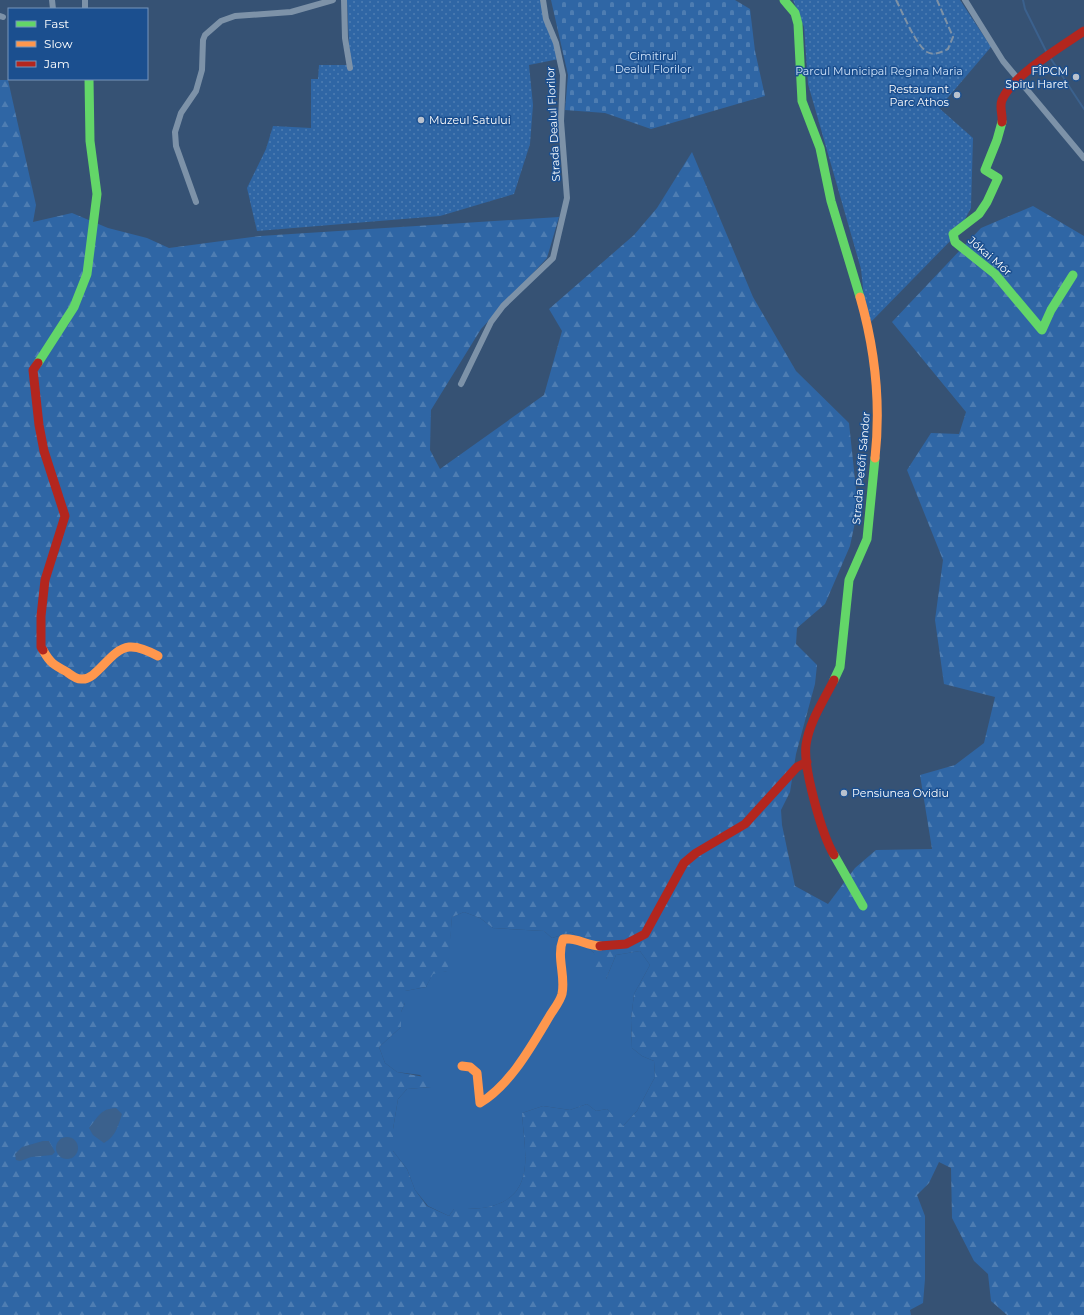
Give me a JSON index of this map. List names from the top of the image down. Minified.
{"streets":{"street":["Strada Dealul Florilor","Jókai Mór","Strada Petőfi Sándor"]},"parks":["Cimitirul Dealul Florilor","Parcul Municipal Regina Maria"],"places":["FÎPCM Spiru Haret","Restaurant Parc Athos","Muzeul Satului","Pensiunea Ovidiu"],"legend":["Fast","Slow","Jam"]}
